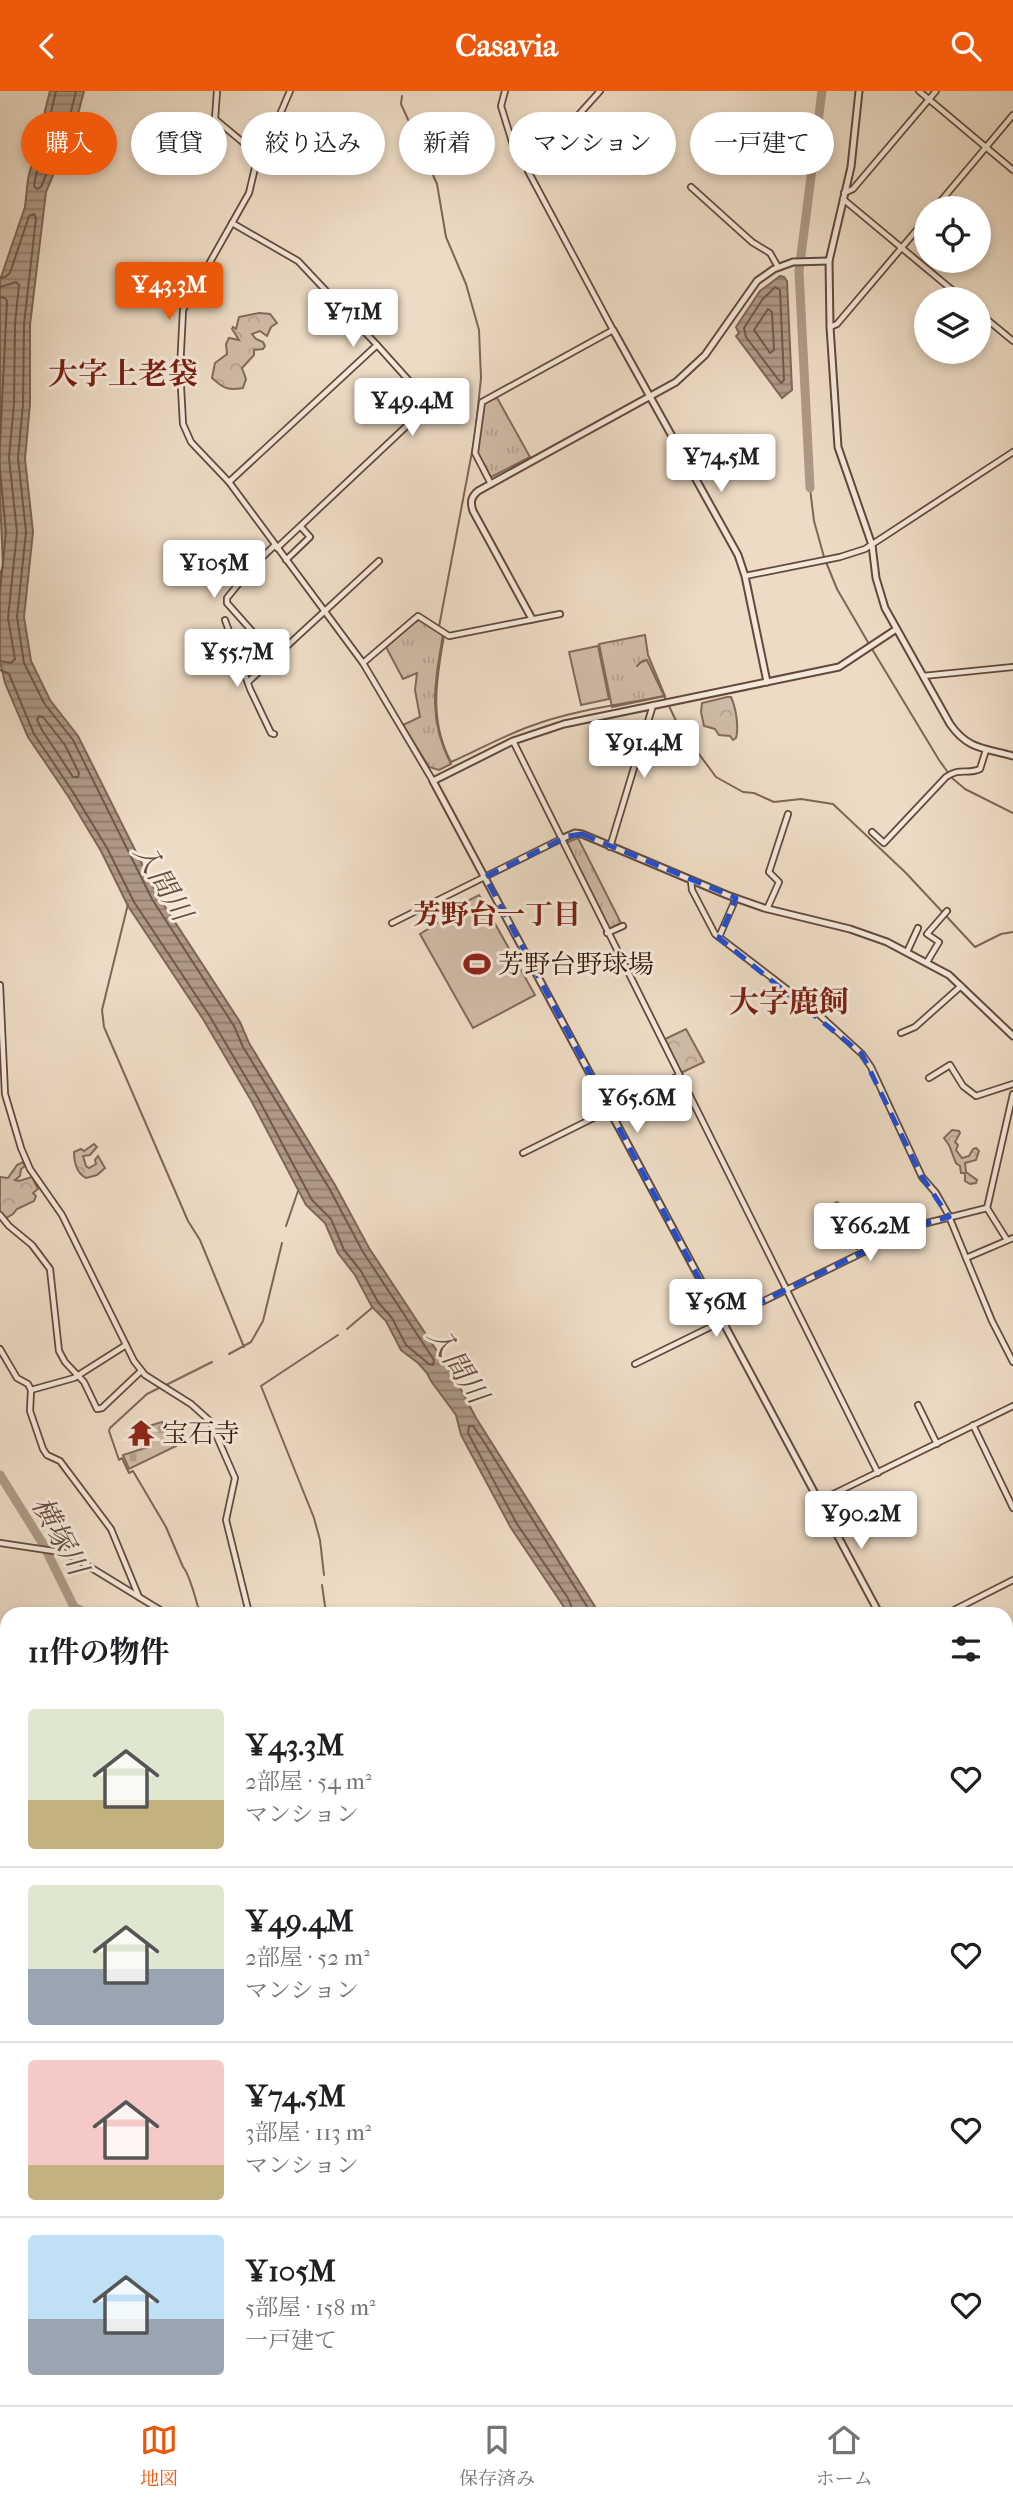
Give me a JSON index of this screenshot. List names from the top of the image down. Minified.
{"districts":["大字上老袋","芳野台一丁目","大字鹿飼"],"water":["入間川","横塚川"],"places":{"sports":["芳野台野球場"],"temple":["宝石寺"]},"page":{"header":"Casavia","chip":["購入","賃貸","絞り込み","新着","マンション","一戸建て"],"price":["¥43.3M","¥71M","¥49.4M","¥74.5M","¥105M","¥55.7M","¥91.4M","¥65.6M","¥66.2M","¥56M","¥90.2M"],"heading":"11件の物件","list":[{"name":"¥43.3M","note":"2部屋 · 54 m² · マンション"},{"name":"¥49.4M","note":"2部屋 · 52 m² · マンション"},{"name":"¥74.5M","note":"3部屋 · 113 m² · マンション"},{"name":"¥105M","note":"5部屋 · 158 m² · 一戸建て"}],"tabs":["地図","保存済み","ホーム"]}}
